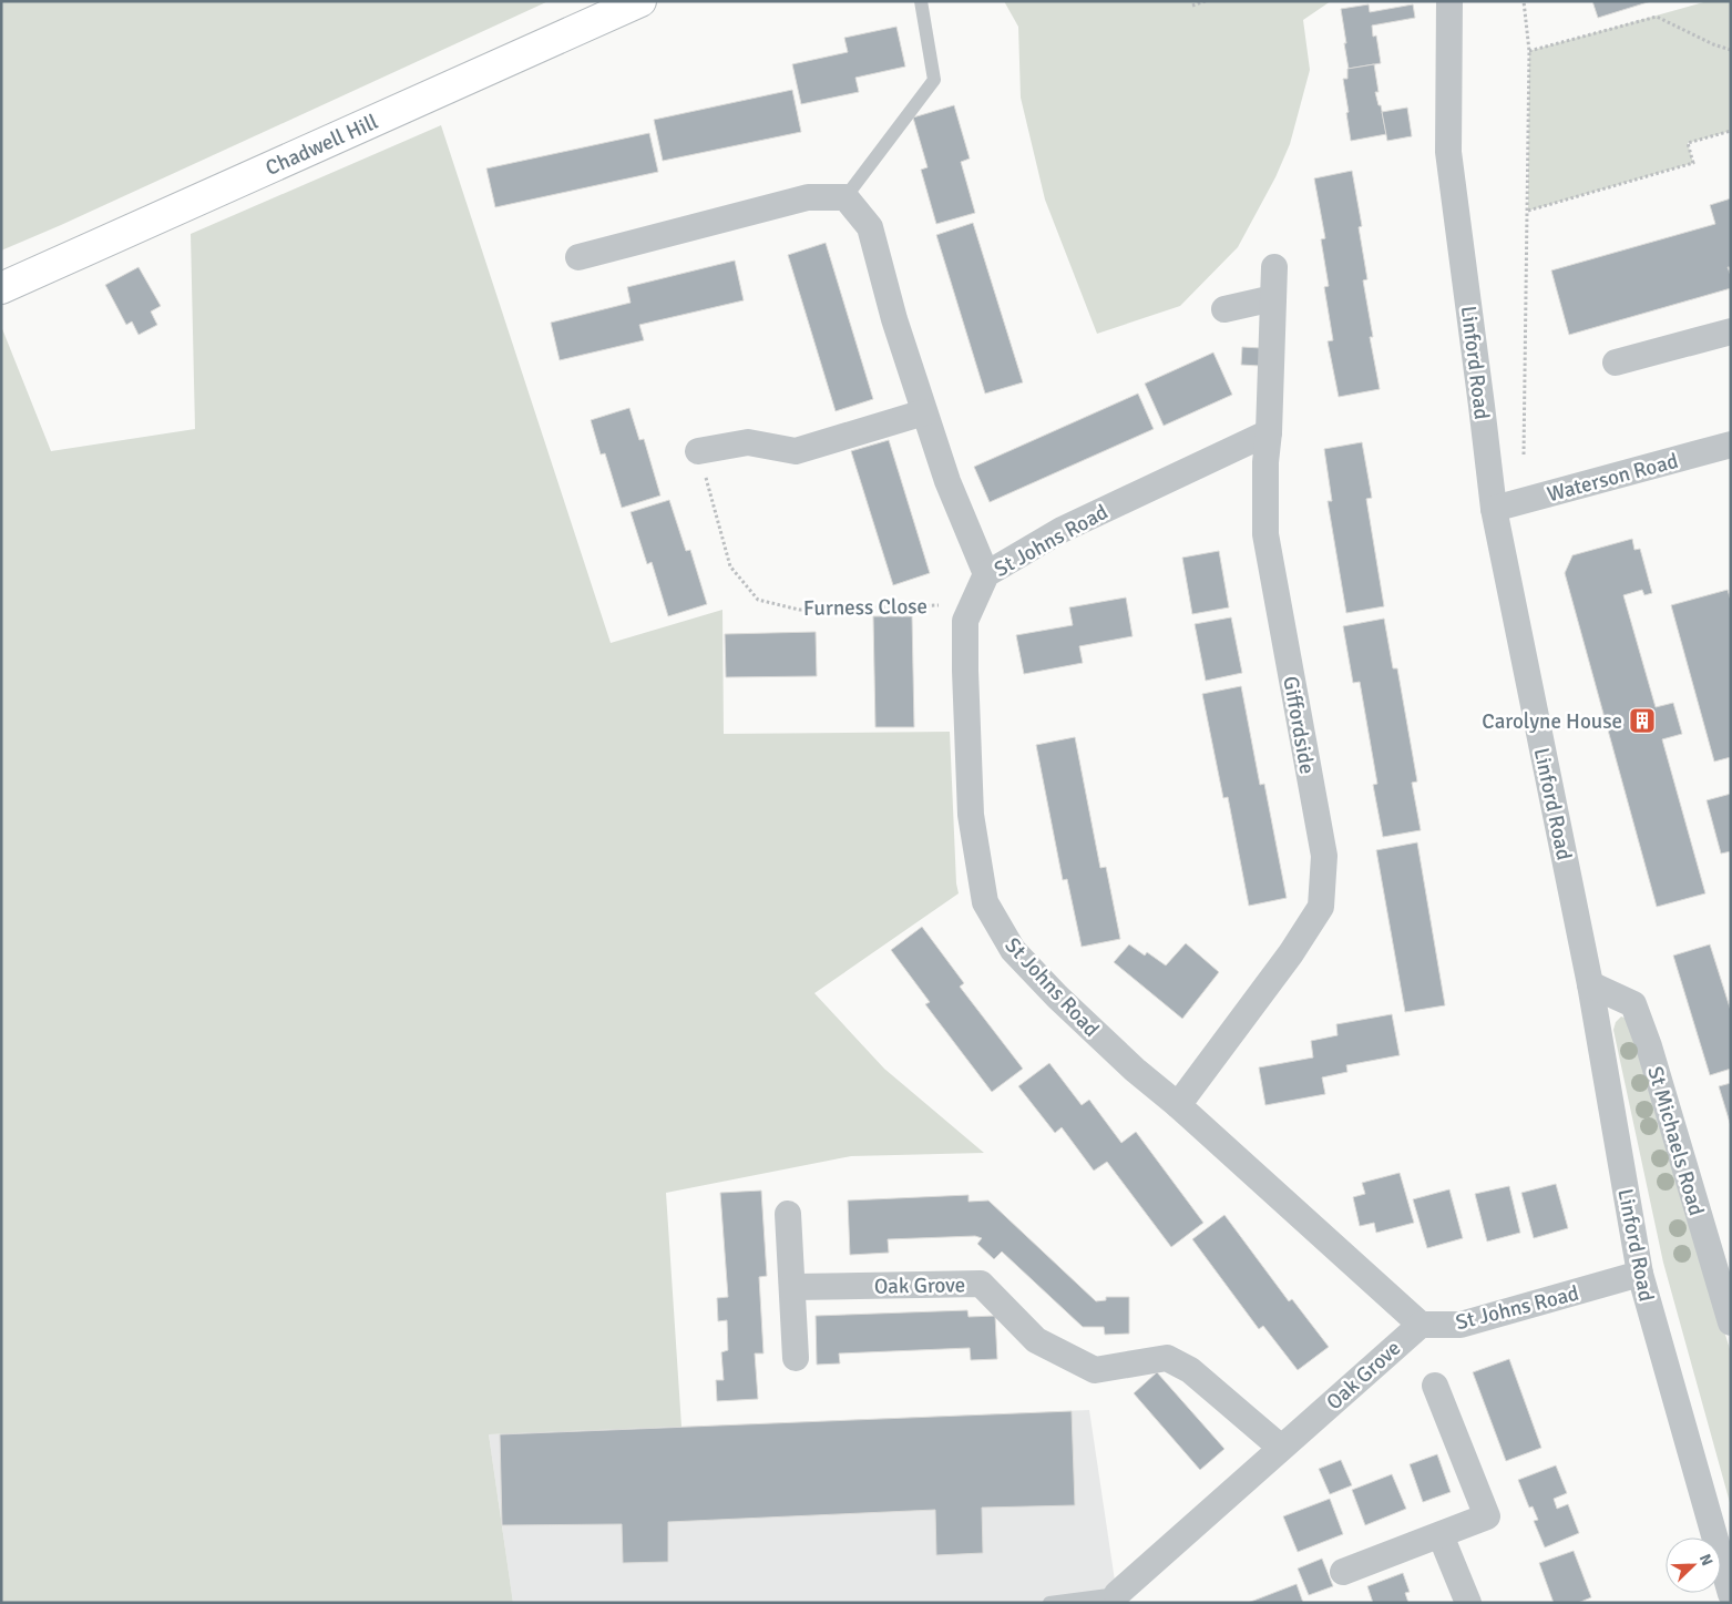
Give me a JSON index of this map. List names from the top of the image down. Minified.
{"streets":{"street":["Chadwell Hill","Linford Road","Waterson Road","St Johns Road","Giffordside","St Michaels Road","Oak Grove"],"path":["Furness Close"]},"crossings":[["Linford Road","Waterson Road"],["Linford Road","St Johns Road"],["Linford Road","St Michaels Road"],["St Johns Road","Furness Close"],["St Johns Road","Giffordside"],["St Johns Road","Oak Grove"]],"places":{"building":["Carolyne House"]},"north":"top right"}
